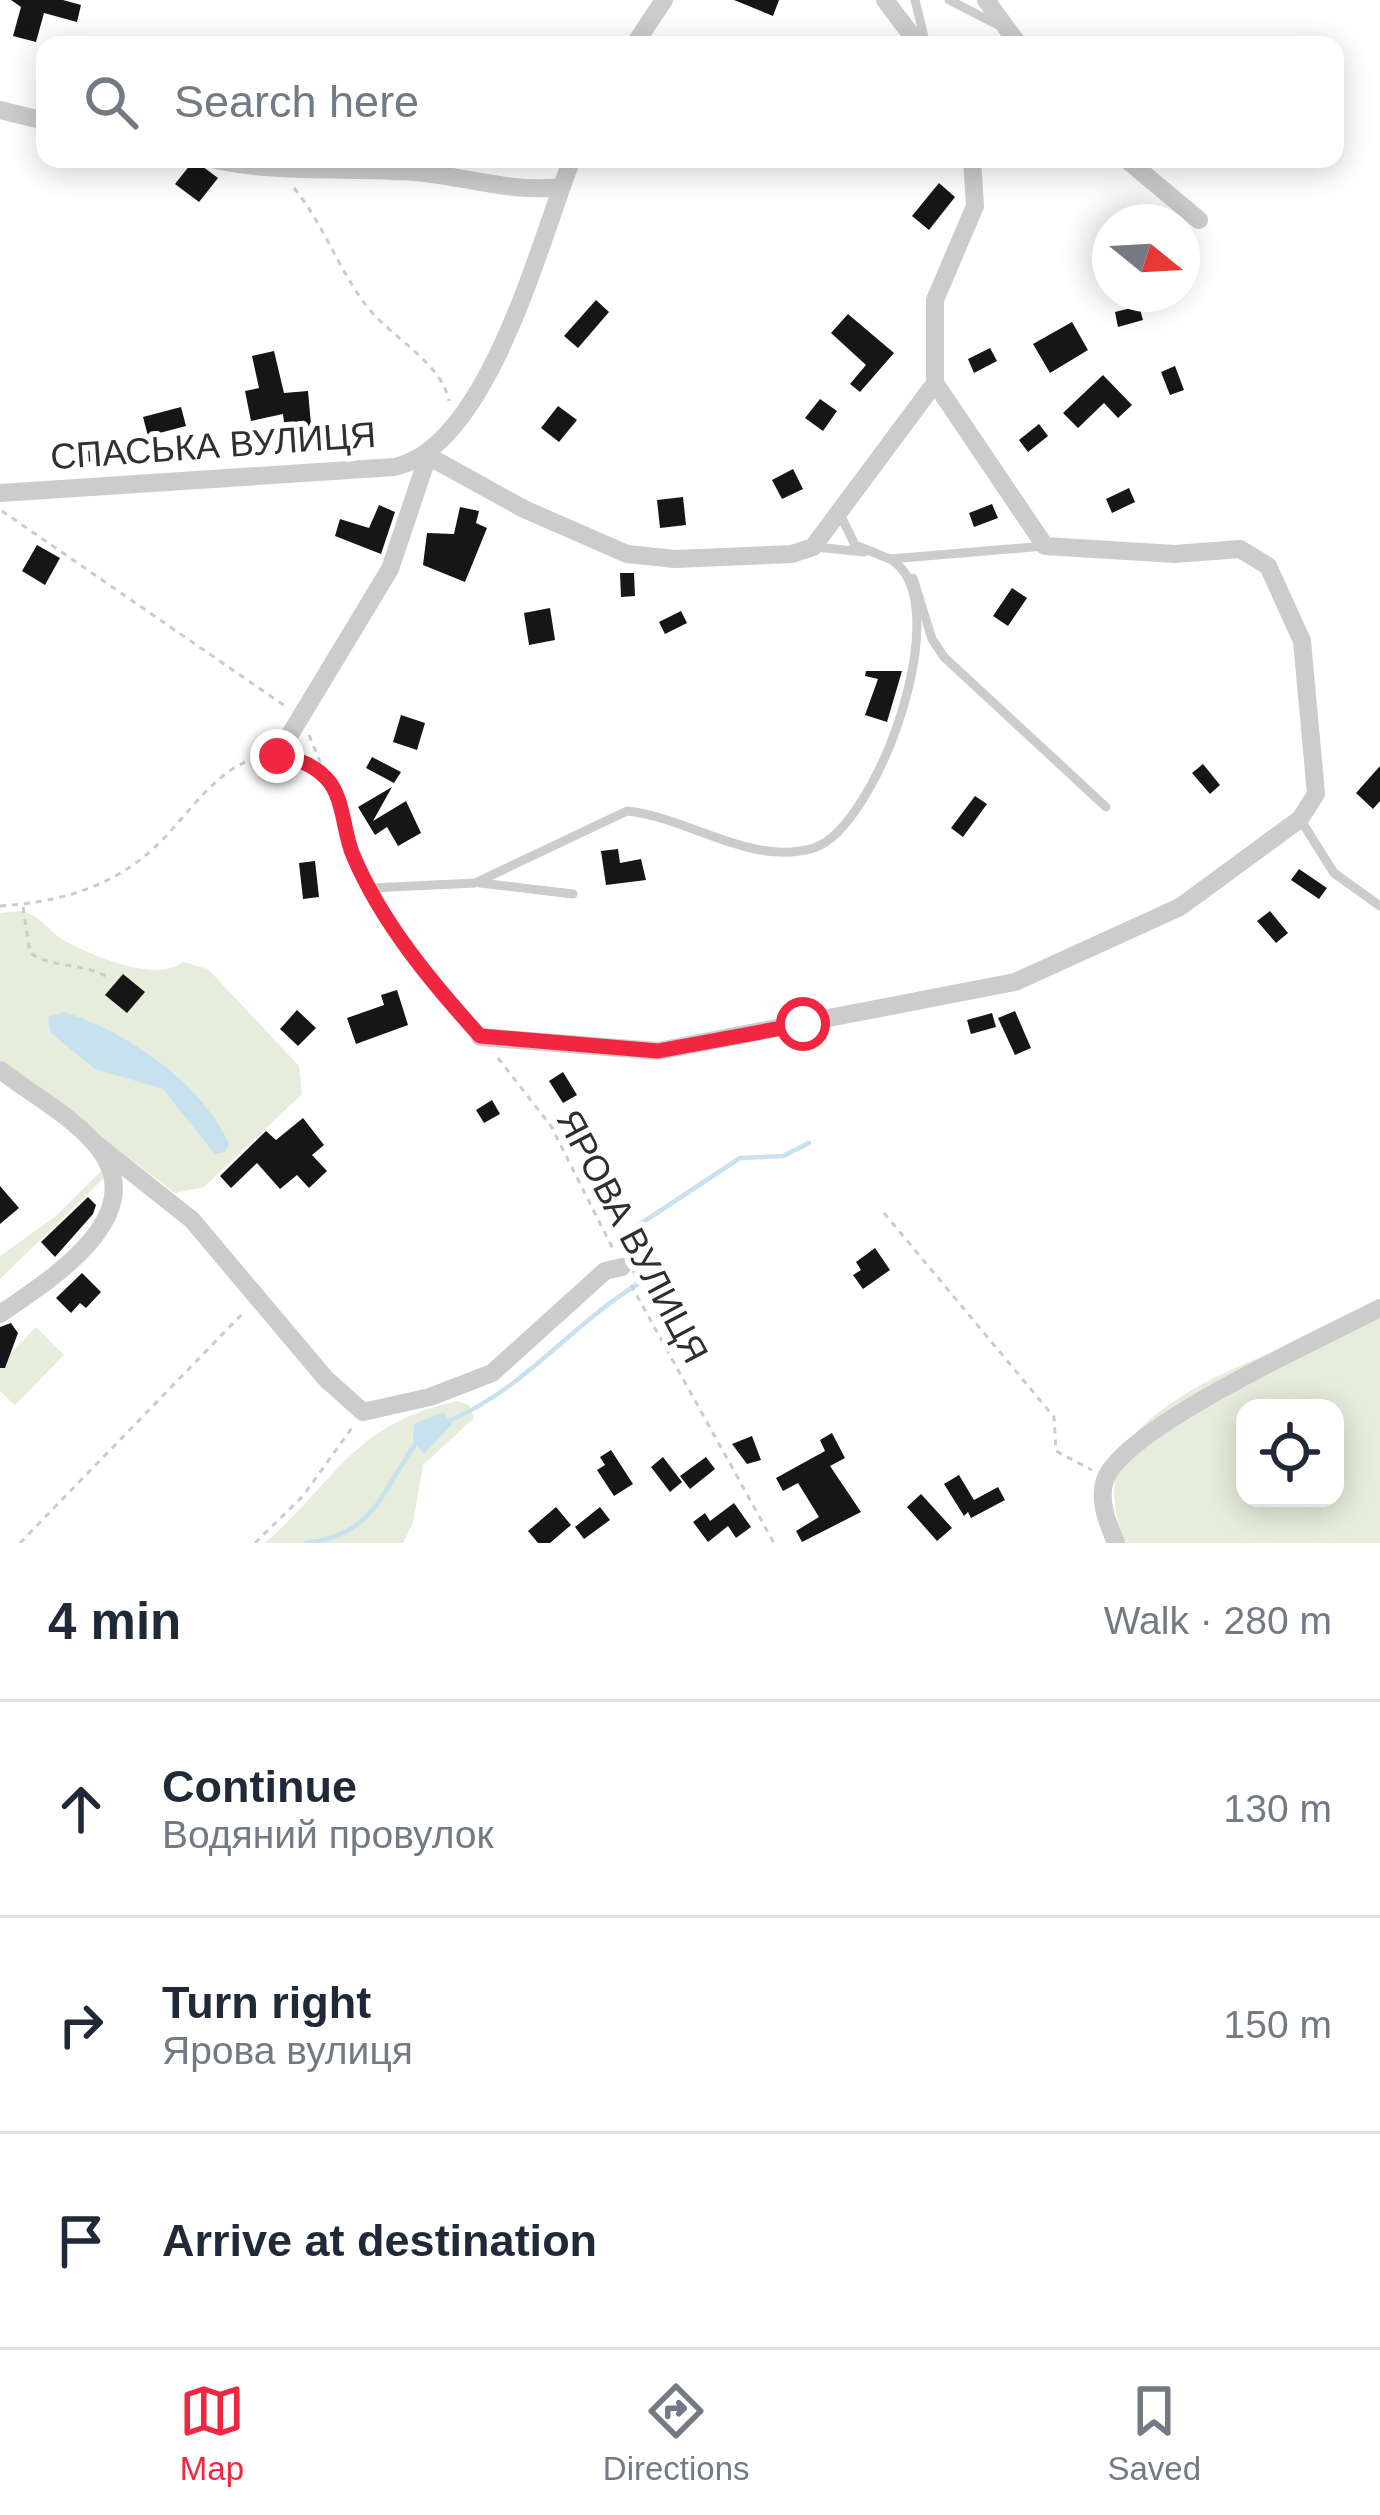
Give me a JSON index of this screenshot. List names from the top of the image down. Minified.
{"streets":{"street":["СПАСЬКА ВУЛИЦЯ"],"path":["ЯРОВА ВУЛИЦЯ"]},"crossings":[["СПАСЬКА ВУЛИЦЯ","ЯРОВА ВУЛИЦЯ"]],"north":"right","page":{"search":"Search here","heading":["4 min","Walk · 280 m"],"list":[["Continue","Водяний провулок","130 m"],["Turn right","Ярова вулиця","150 m"],"Arrive at destination"],"nav":["Map","Directions","Saved"]}}
